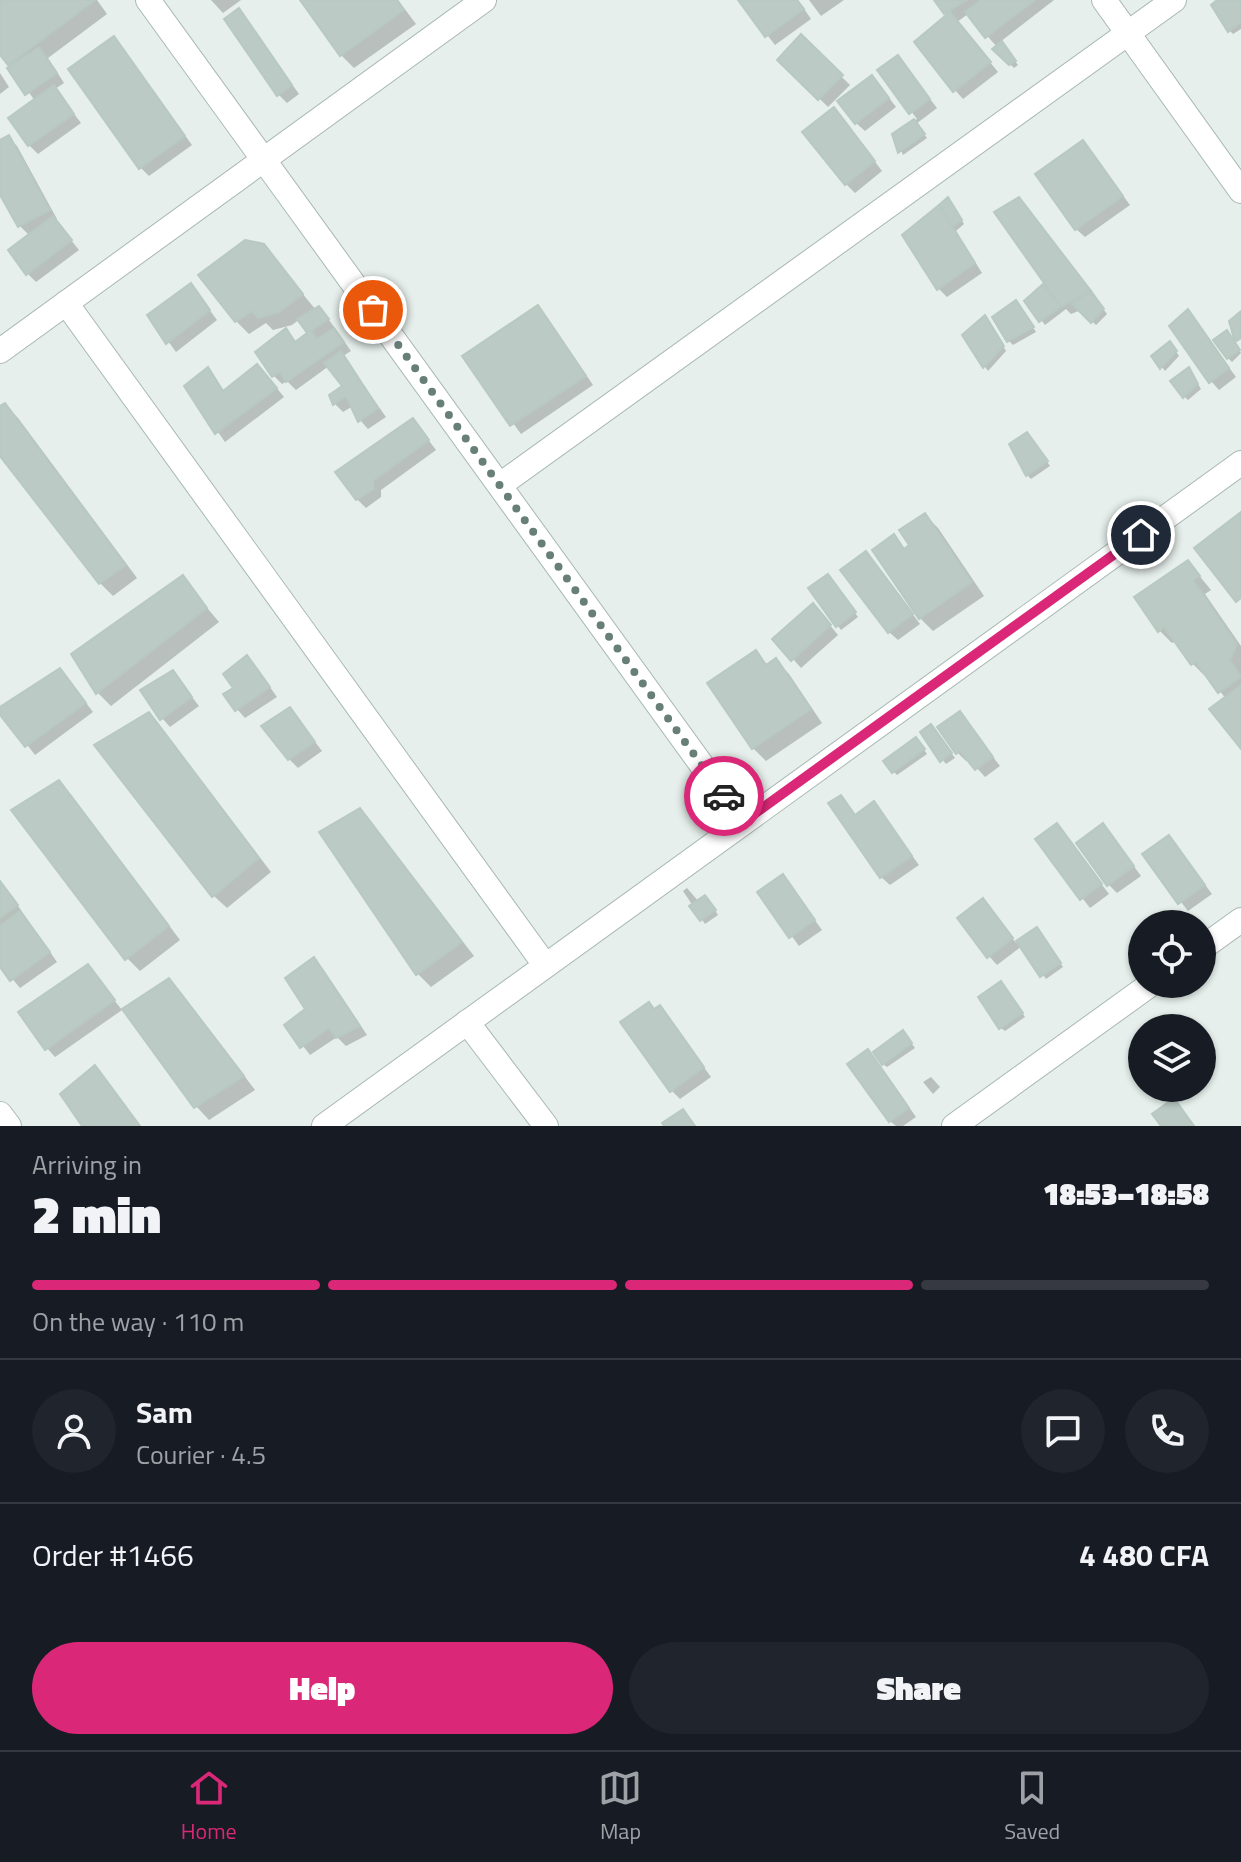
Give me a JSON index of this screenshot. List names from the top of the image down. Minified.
{"page":{"heading":["2 min","Arriving in","18:53–18:58"],"panel":["Sam","Courier · 4.5","Order #1466","4 480 CFA"],"bar":"On the way · 110 m","buttons":["Help","Share"],"tabs":["Home","Map","Saved"]}}
